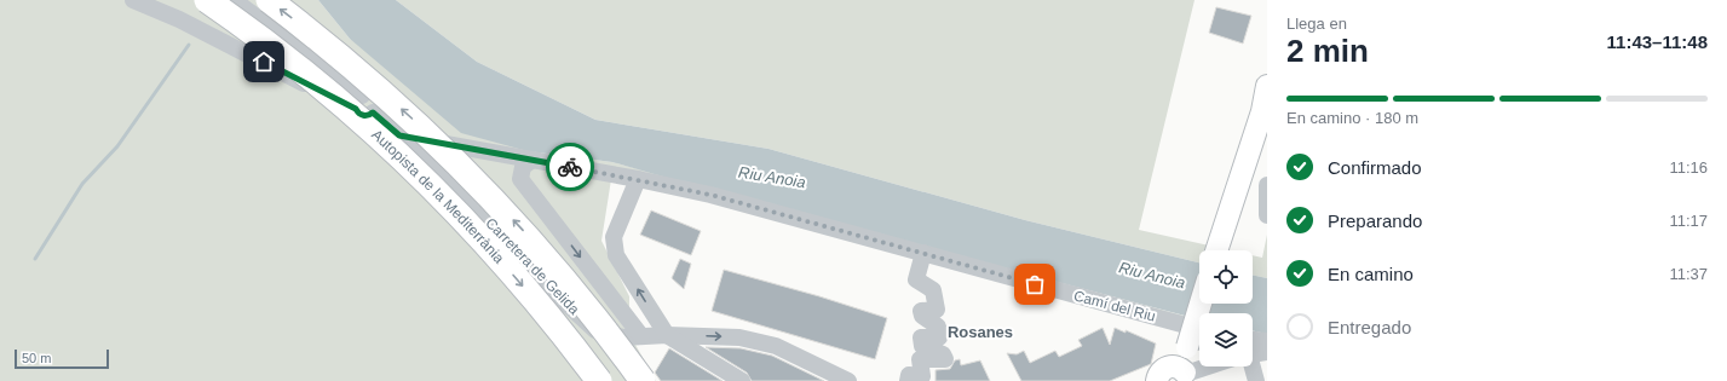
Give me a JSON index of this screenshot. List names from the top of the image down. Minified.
{"streets":{"highway":["Autopista de la Mediterrània"],"street":["Carretera de Gelida","Camí del Riu"]},"crossings":[["Carretera de Gelida","Camí del Riu"]],"districts":["Rosanes"],"water":["Riu Anoia"],"scale_bar":"50 m","page":{"heading":["2 min","Llega en","11:43–11:48"],"bar":"En camino · 180 m","list":[["Confirmado","11:16"],["Preparando","11:17"],["En camino","11:37"],"Entregado"],"scale":"50 m"}}
